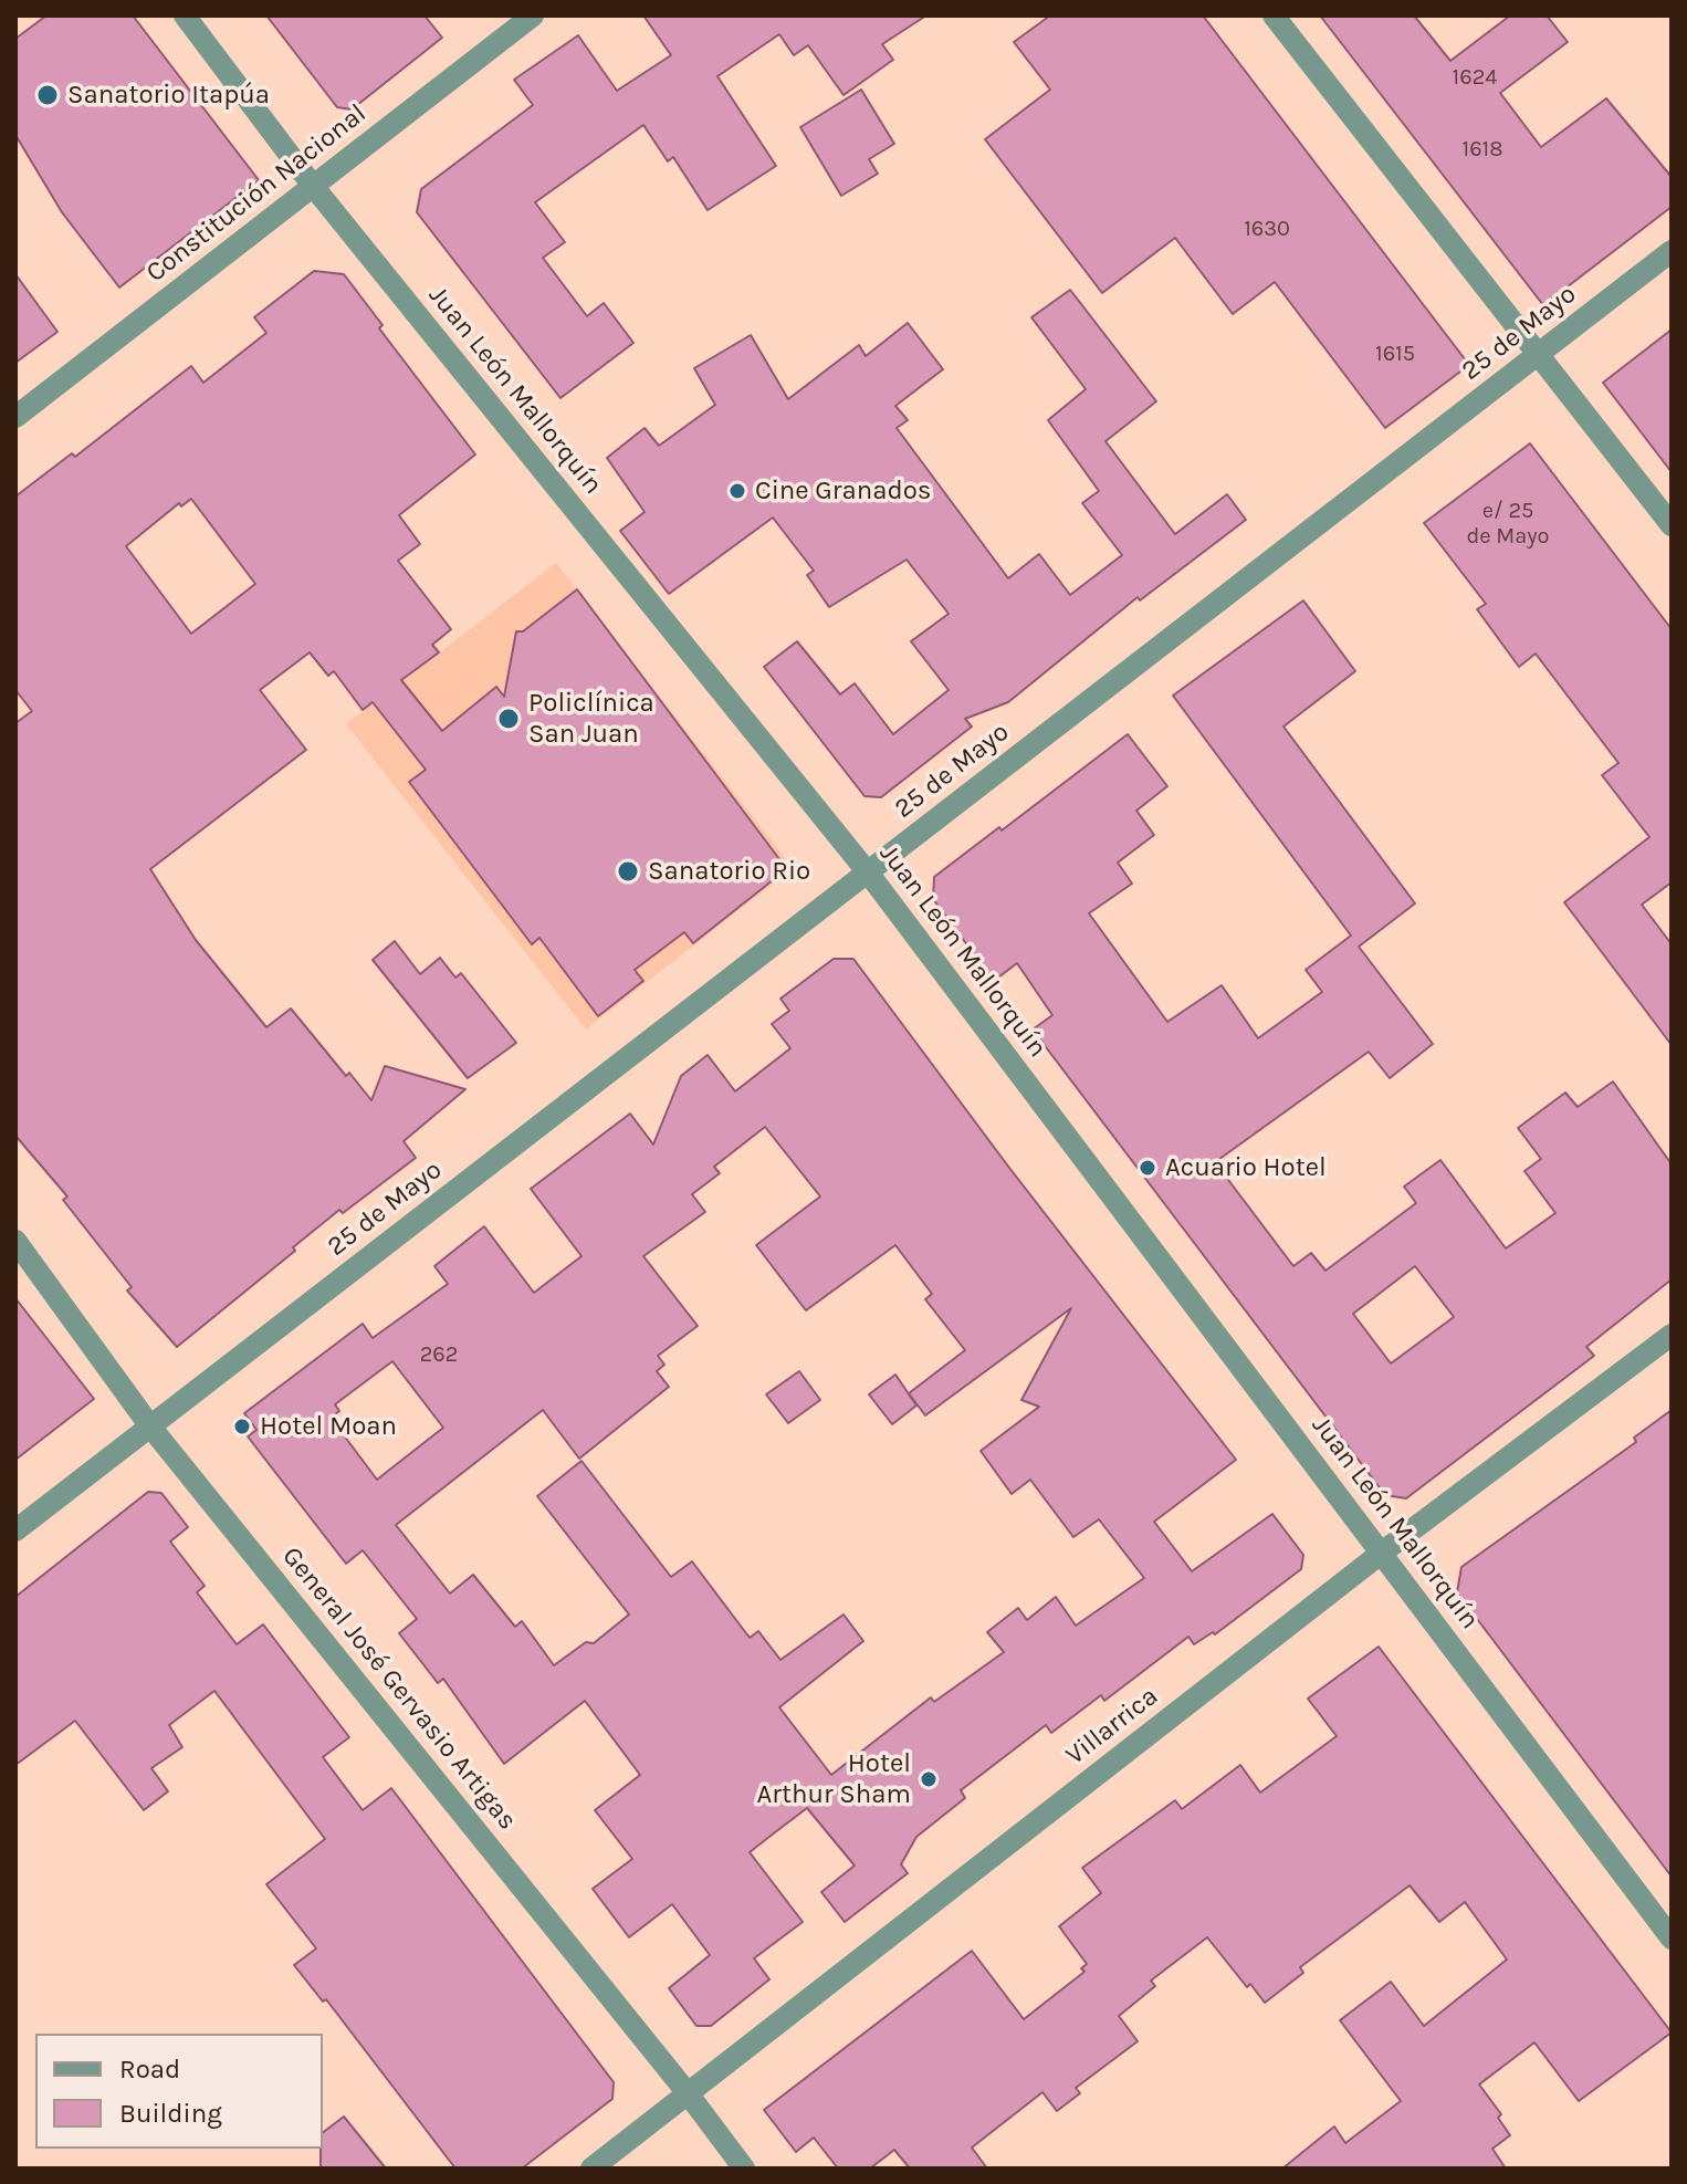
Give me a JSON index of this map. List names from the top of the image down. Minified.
{"streets":{"street":["Constitución Nacional","25 de Mayo","Juan León Mallorquín","General José Gervasio Artigas","Villarrica"]},"crossings":[["Constitución Nacional","Juan León Mallorquín"],["25 de Mayo","Juan León Mallorquín"],["25 de Mayo","General José Gervasio Artigas"],["Juan León Mallorquín","Villarrica"],["General José Gervasio Artigas","Villarrica"]],"places":["Sanatorio Itapúa","Cine Granados","Policlínica San Juan","Sanatorio Rio","Acuario Hotel","Hotel Moan","Hotel Arthur Sham"],"house_numbers":["1624","1618","1630","1615","e/ 25 de Mayo","262"],"legend":["Road","Building"]}
